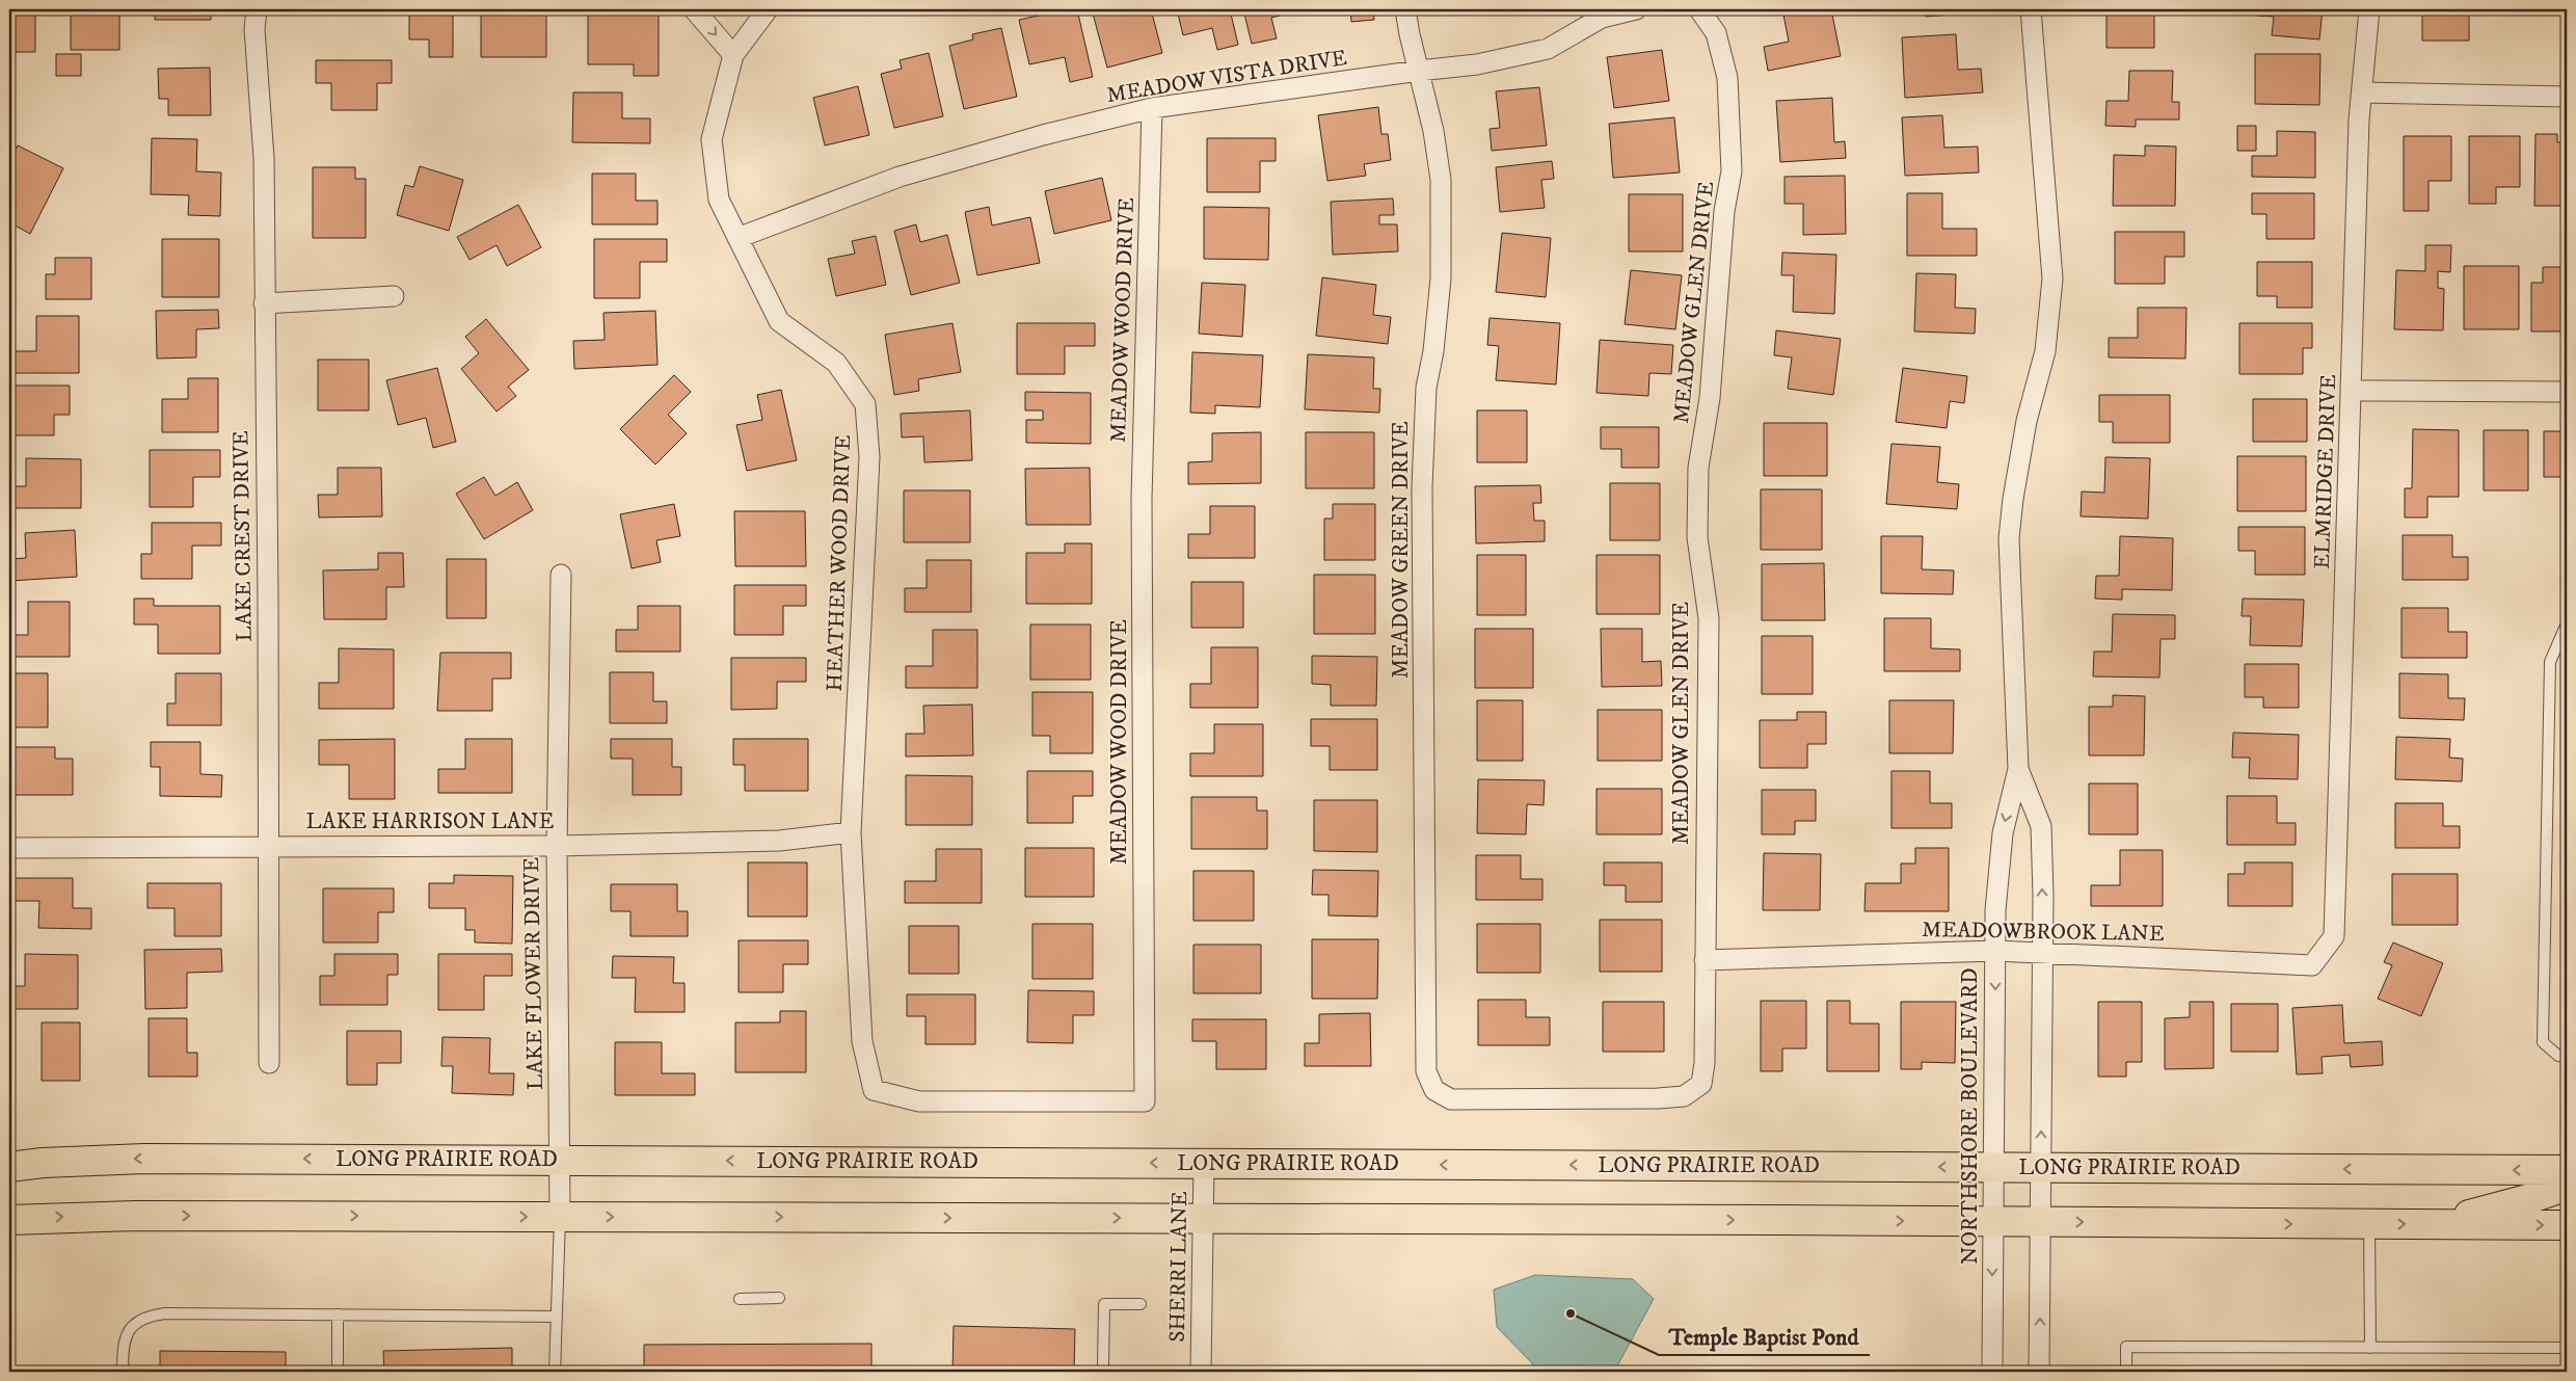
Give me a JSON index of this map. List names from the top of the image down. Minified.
{"streets":{"main road":["LONG PRAIRIE ROAD"],"street":["MEADOW VISTA DRIVE","MEADOW GLEN DRIVE","MEADOW WOOD DRIVE","ELMRIDGE DRIVE","LAKE CREST DRIVE","MEADOW GREEN DRIVE","HEATHER WOOD DRIVE","LAKE HARRISON LANE","MEADOWBROOK LANE","LAKE FLOWER DRIVE","NORTHSHORE BOULEVARD","SHERRI LANE"]},"crossings":[["MEADOW VISTA DRIVE","MEADOW WOOD DRIVE"],["MEADOW VISTA DRIVE","MEADOW GREEN DRIVE"],["MEADOW VISTA DRIVE","HEATHER WOOD DRIVE"],["MEADOW GLEN DRIVE","MEADOW GREEN DRIVE"],["MEADOW GLEN DRIVE","MEADOWBROOK LANE"],["MEADOW WOOD DRIVE","HEATHER WOOD DRIVE"],["ELMRIDGE DRIVE","MEADOWBROOK LANE"],["LAKE CREST DRIVE","LAKE HARRISON LANE"],["HEATHER WOOD DRIVE","LAKE HARRISON LANE"],["LAKE HARRISON LANE","LAKE FLOWER DRIVE"],["MEADOWBROOK LANE","NORTHSHORE BOULEVARD"],["LAKE FLOWER DRIVE","LONG PRAIRIE ROAD"],["NORTHSHORE BOULEVARD","LONG PRAIRIE ROAD"],["LONG PRAIRIE ROAD","SHERRI LANE"]],"places":["Temple Baptist Pond"]}
